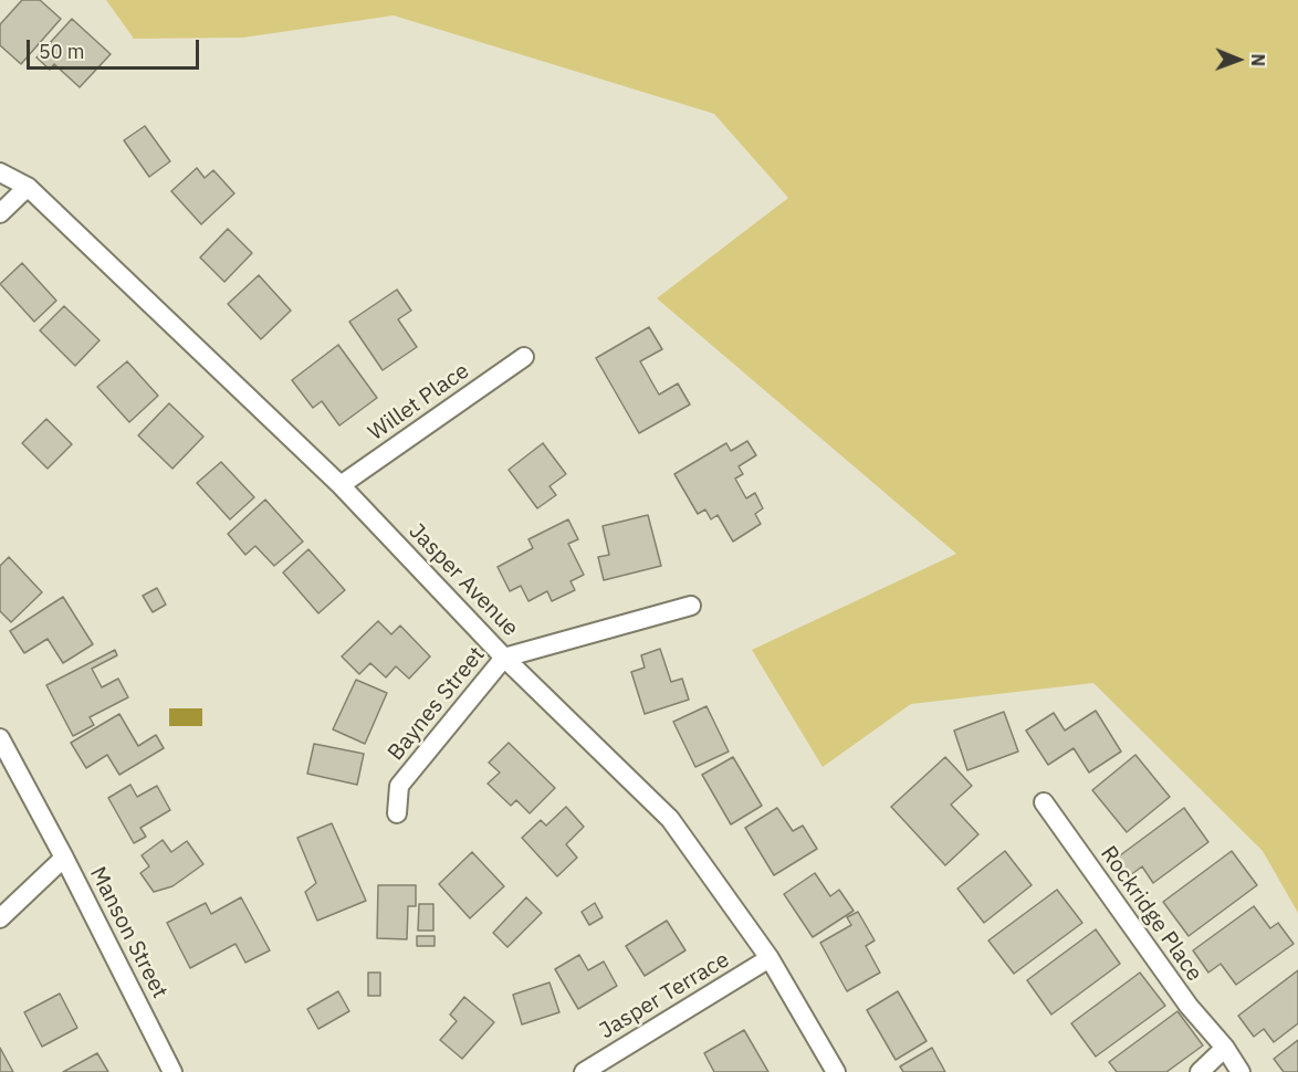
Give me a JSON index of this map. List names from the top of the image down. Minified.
{"streets":{"street":["Willet Place","Jasper Avenue","Baynes Street","Rockridge Place","Manson Street","Jasper Terrace"]},"crossings":[["Willet Place","Jasper Avenue"],["Jasper Avenue","Baynes Street"],["Jasper Avenue","Jasper Terrace"]],"scale_bar":"50 m","north":"right"}
